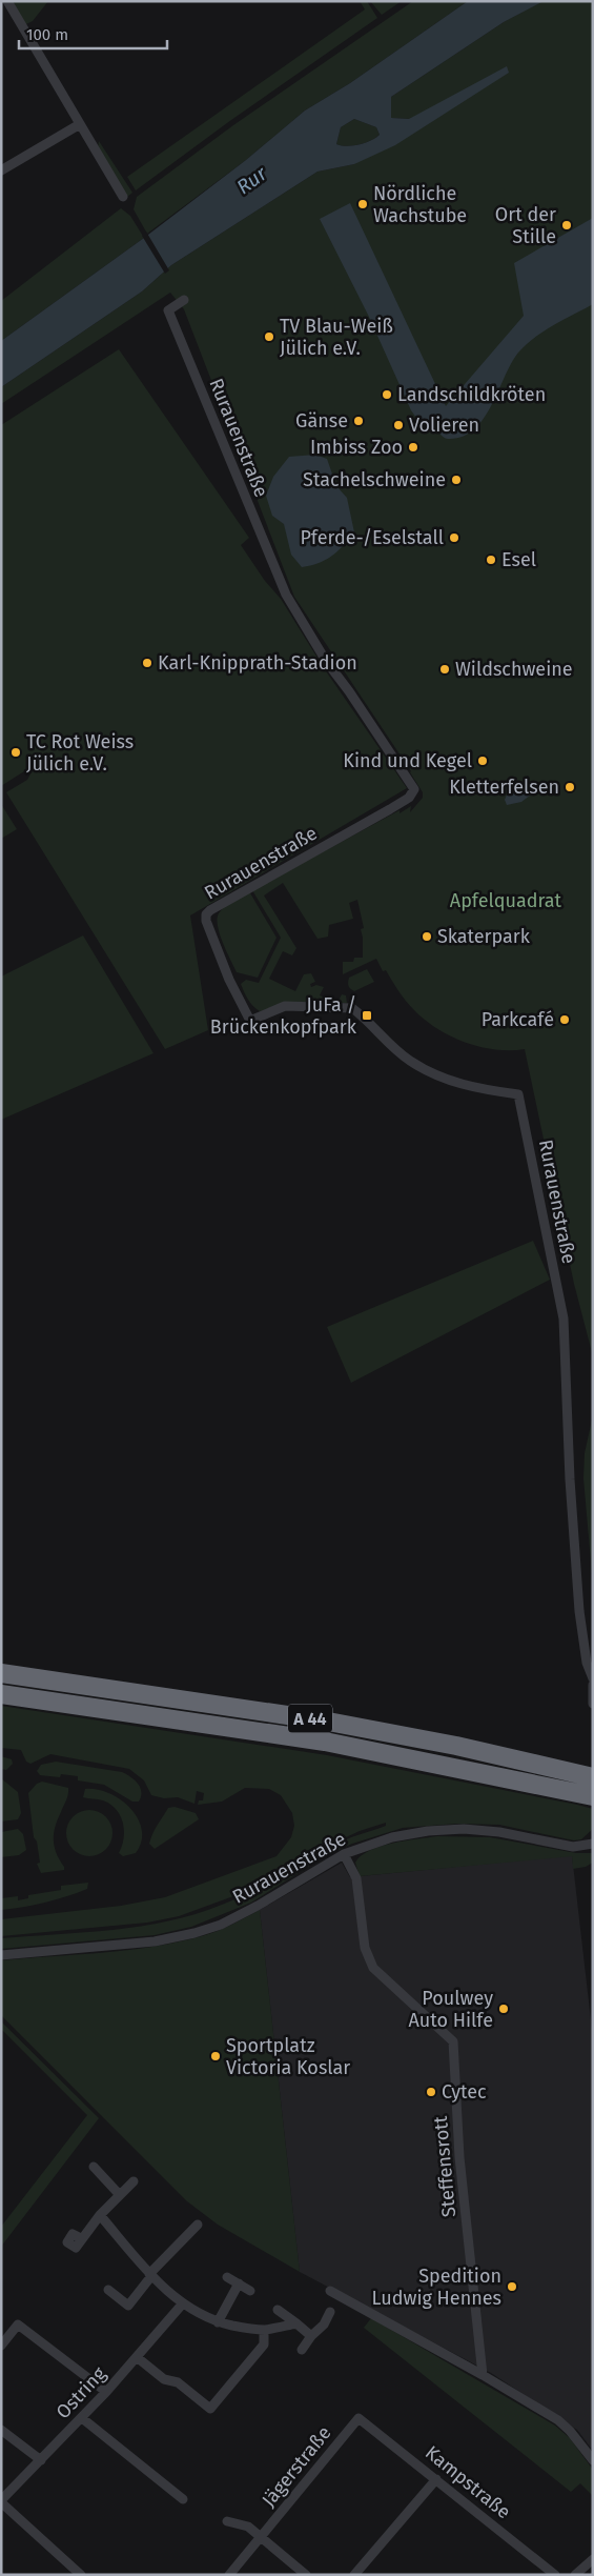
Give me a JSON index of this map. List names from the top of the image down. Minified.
{"streets":{"highway":["A 44"],"street":["Rurauenstraße","Steffensrott","Ostring","Jägerstraße","Kampstraße"]},"crossings":[["Rurauenstraße","Steffensrott"],["Jägerstraße","Kampstraße"]],"water":["Rur"],"parks":["Apfelquadrat"],"places":{"other":["Nördliche Wachstube","Ort der Stille","TV Blau-Weiß Jülich e.V.","Landschildkröten","Gänse","Volieren","Imbiss Zoo","Stachelschweine","Pferde-/Eselstall","Esel","Karl-Knipprath-Stadion","Wildschweine","TC Rot Weiss Jülich e.V.","Kind und Kegel","Kletterfelsen","Skaterpark","Parkcafé","Poulwey Auto Hilfe","Sportplatz Victoria Koslar","Cytec","Spedition Ludwig Hennes"],"transit":["JuFa / Brückenkopfpark"]},"scale_bar":"100 m"}
